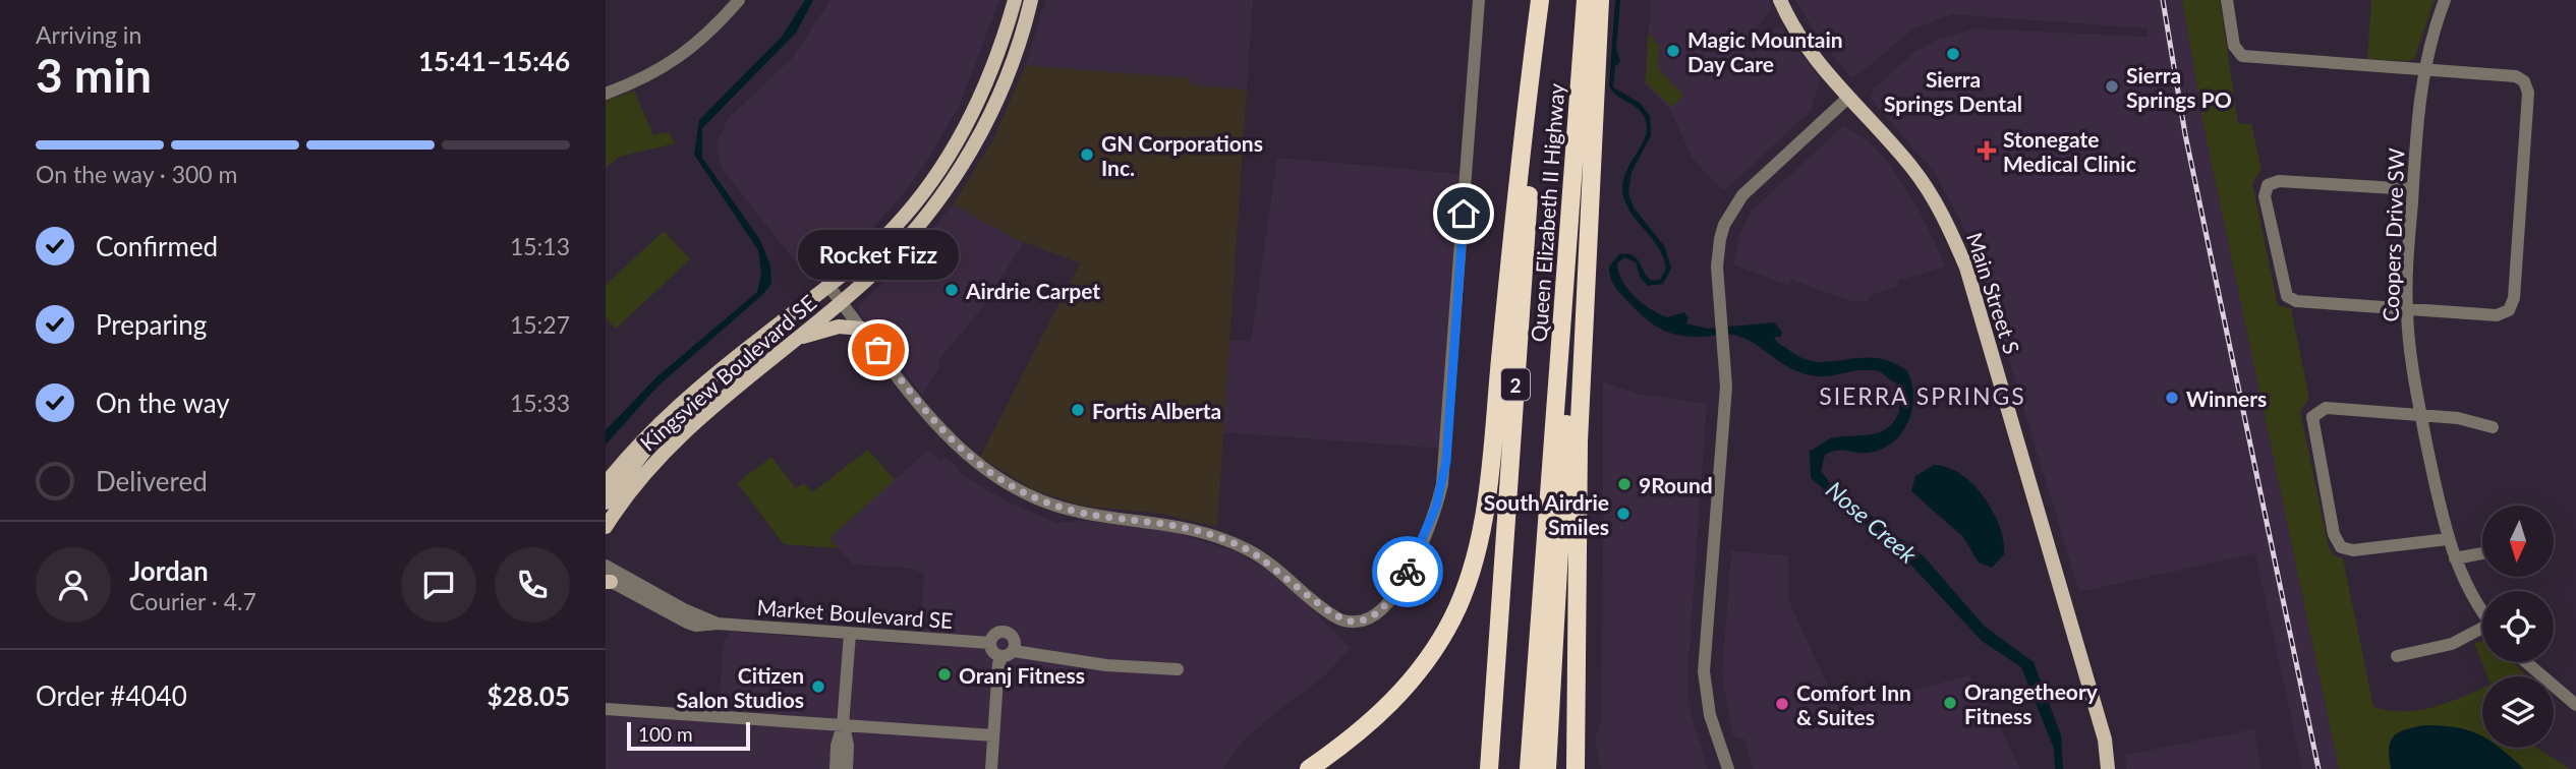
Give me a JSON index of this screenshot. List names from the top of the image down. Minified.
{"streets":{"highway":["Queen Elizabeth II Highway","2"],"main road":["Main Street S","Kingsview Boulevard SE"],"street":["Coopers Drive SW","Market Boulevard SE"]},"districts":["SIERRA SPRINGS"],"water":["Nose Creek"],"places":{"other":["Magic Mountain Day Care","Sierra Springs Dental","Sierra Springs PO","GN Corporations Inc.","Airdrie Carpet","Rocket Fizz","Winners","Fortis Alberta","9Round","South Airdrie Smiles","Oranj Fitness","Citizen Salon Studios","Orangetheory Fitness","Comfort Inn & Suites"],"health":["Stonegate Medical Clinic"]},"scale_bar":"100 m","north":"bottom","page":{"heading":["3 min","Arriving in","15:41–15:46"],"panel":["Jordan","Courier · 4.7","Order #4040","$28.05"],"bar":"On the way · 300 m","list":[["Confirmed","15:13"],["Preparing","15:27"],["On the way","15:33"],"Delivered"],"bubble":"Rocket Fizz","scale":"100 m"}}
